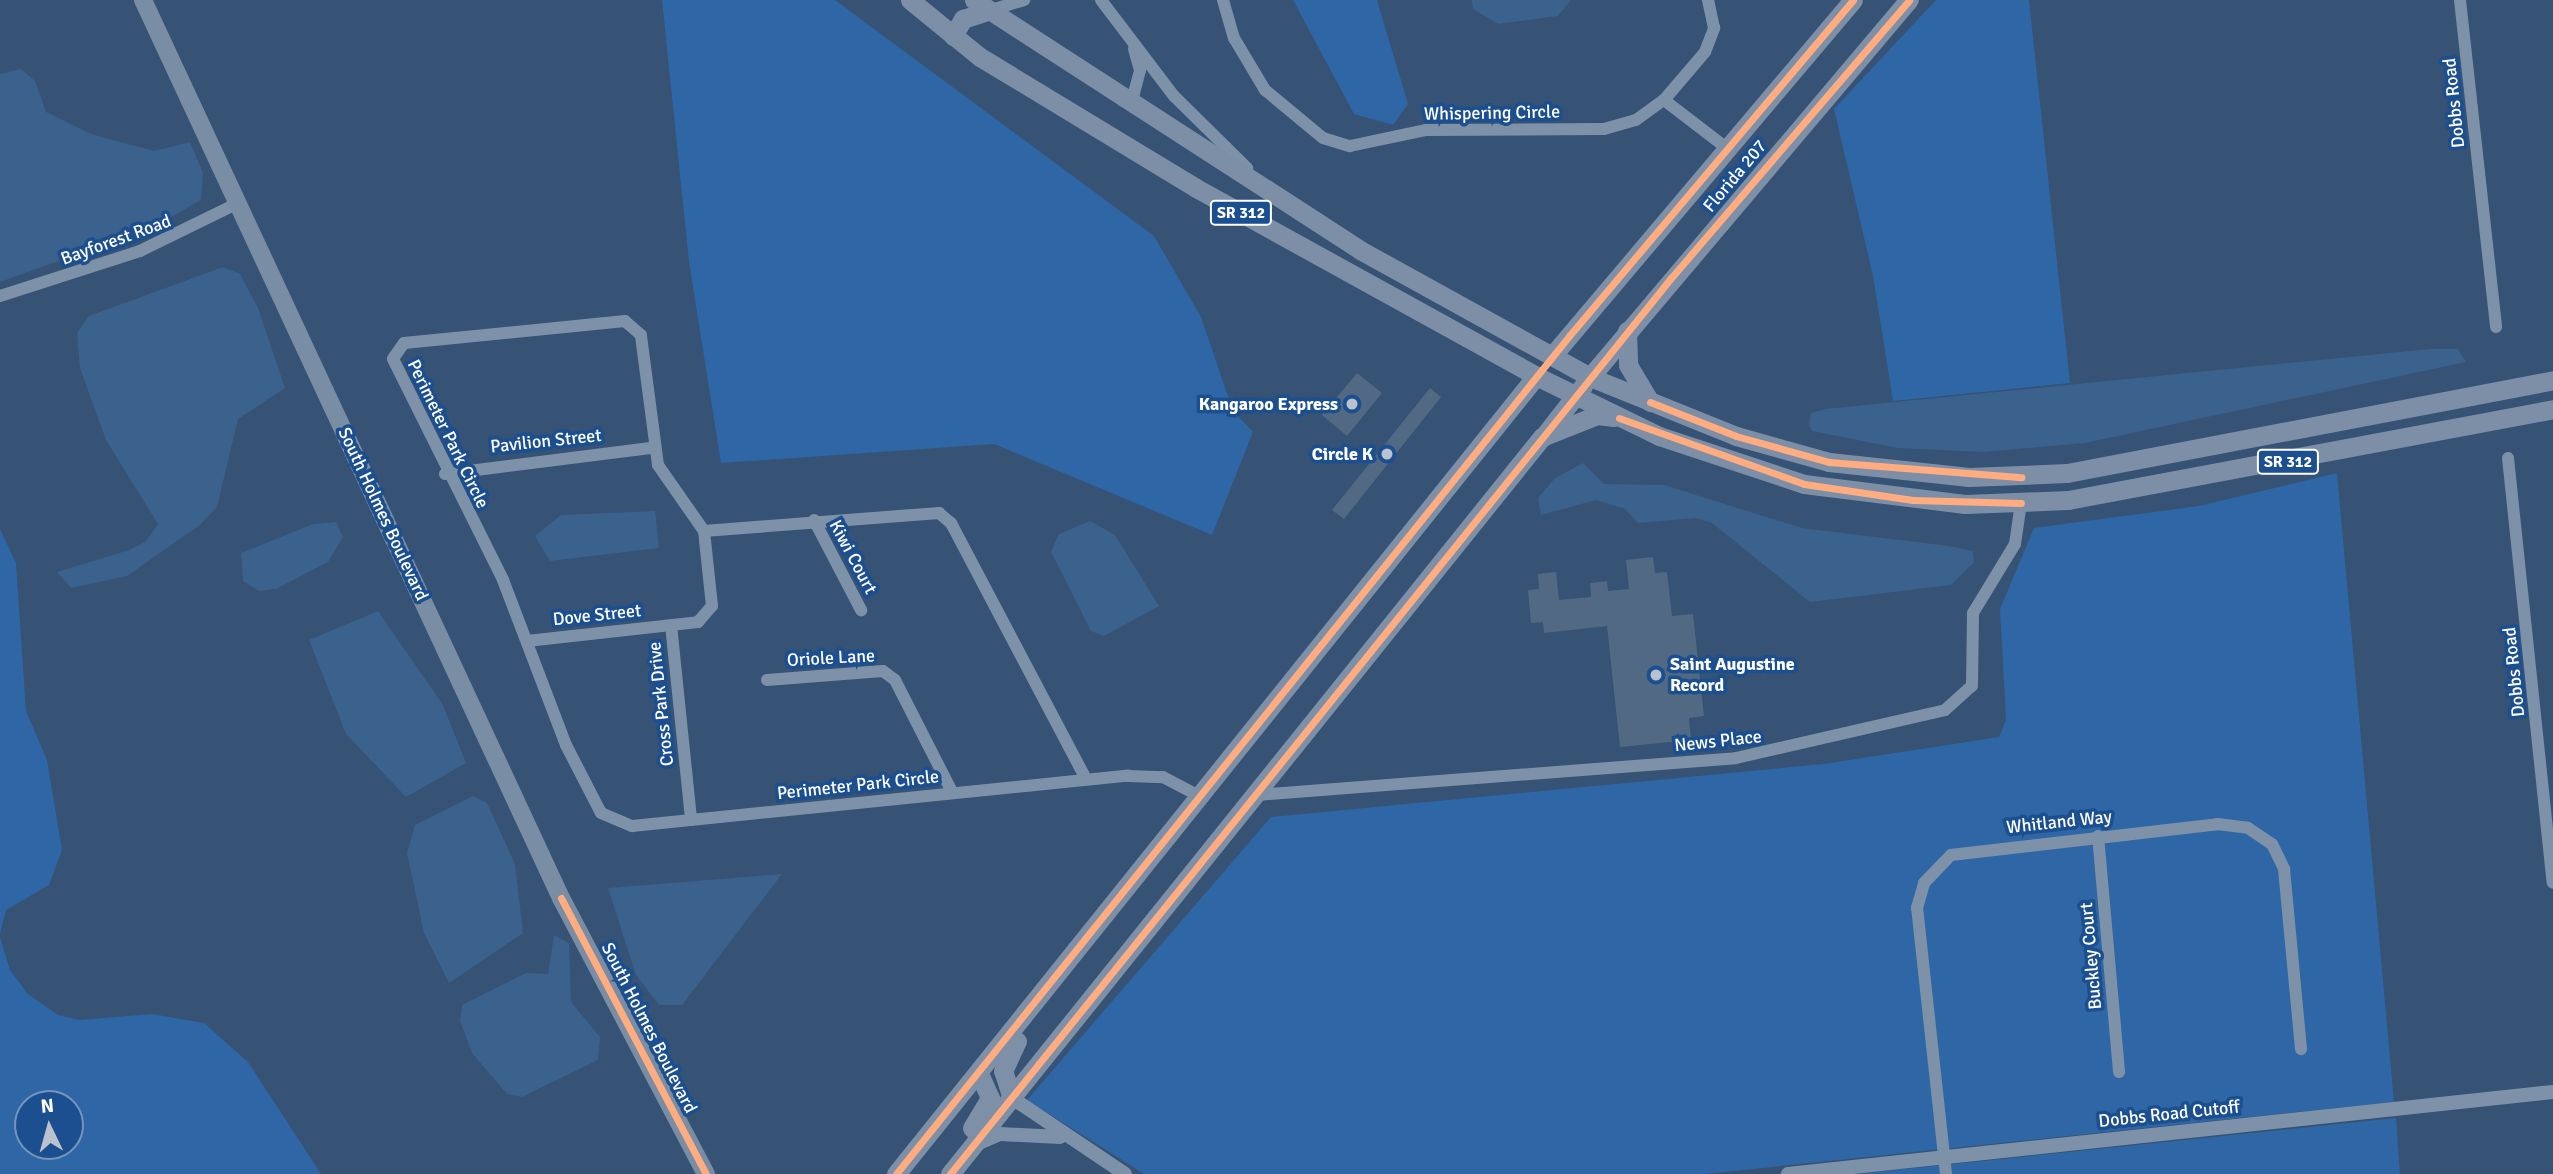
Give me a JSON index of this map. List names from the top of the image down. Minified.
{"streets":{"highway":["Florida 207"],"main road":["SR 312","South Holmes Boulevard"],"street":["Dobbs Road","Whispering Circle","Bayforest Road","Perimeter Park Circle","Pavilion Street","Kiwi Court","Dove Street","Oriole Lane","Cross Park Drive","News Place","Whitland Way","Buckley Court","Dobbs Road Cutoff"]},"crossings":[["Florida 207","SR 312"],["SR 312","News Place"],["Bayforest Road","South Holmes Boulevard"],["Perimeter Park Circle","Pavilion Street"],["Perimeter Park Circle","Dove Street"],["Perimeter Park Circle","Oriole Lane"],["Perimeter Park Circle","Cross Park Drive"],["Dove Street","Cross Park Drive"],["Whitland Way","Buckley Court"],["Whitland Way","Dobbs Road Cutoff"]],"places":["Kangaroo Express","Circle K","Saint Augustine Record"],"north":"top"}
